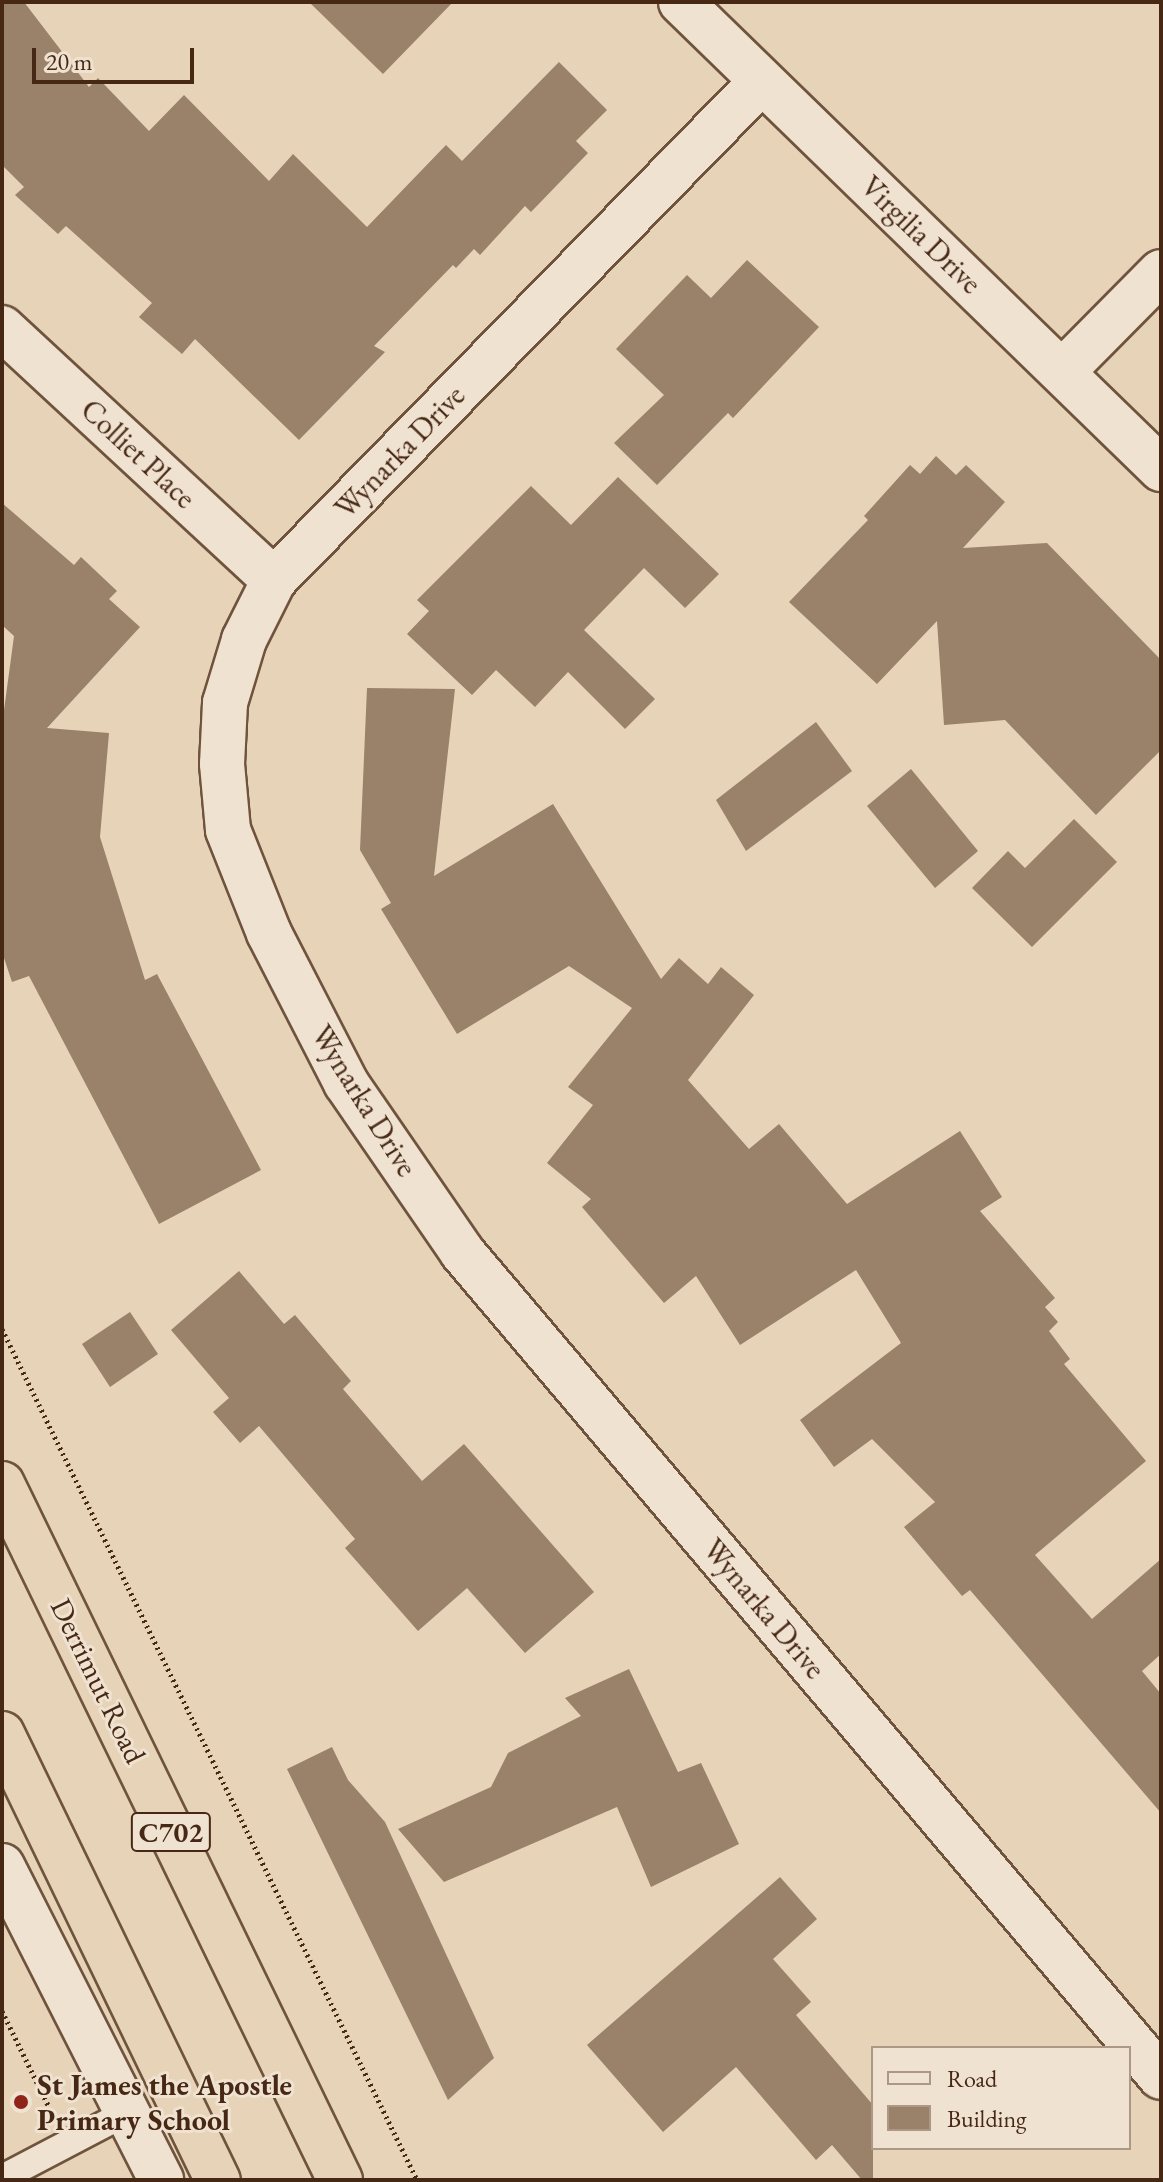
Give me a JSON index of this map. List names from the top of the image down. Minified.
{"streets":{"highway":["Derrimut Road","C702"],"street":["Virgilia Drive","Wynarka Drive","Colliet Place"]},"crossings":[["Virgilia Drive","Wynarka Drive"],["Wynarka Drive","Colliet Place"]],"places":["St James the Apostle Primary School"],"legend":["Road","Building"],"scale_bar":"20 m"}
